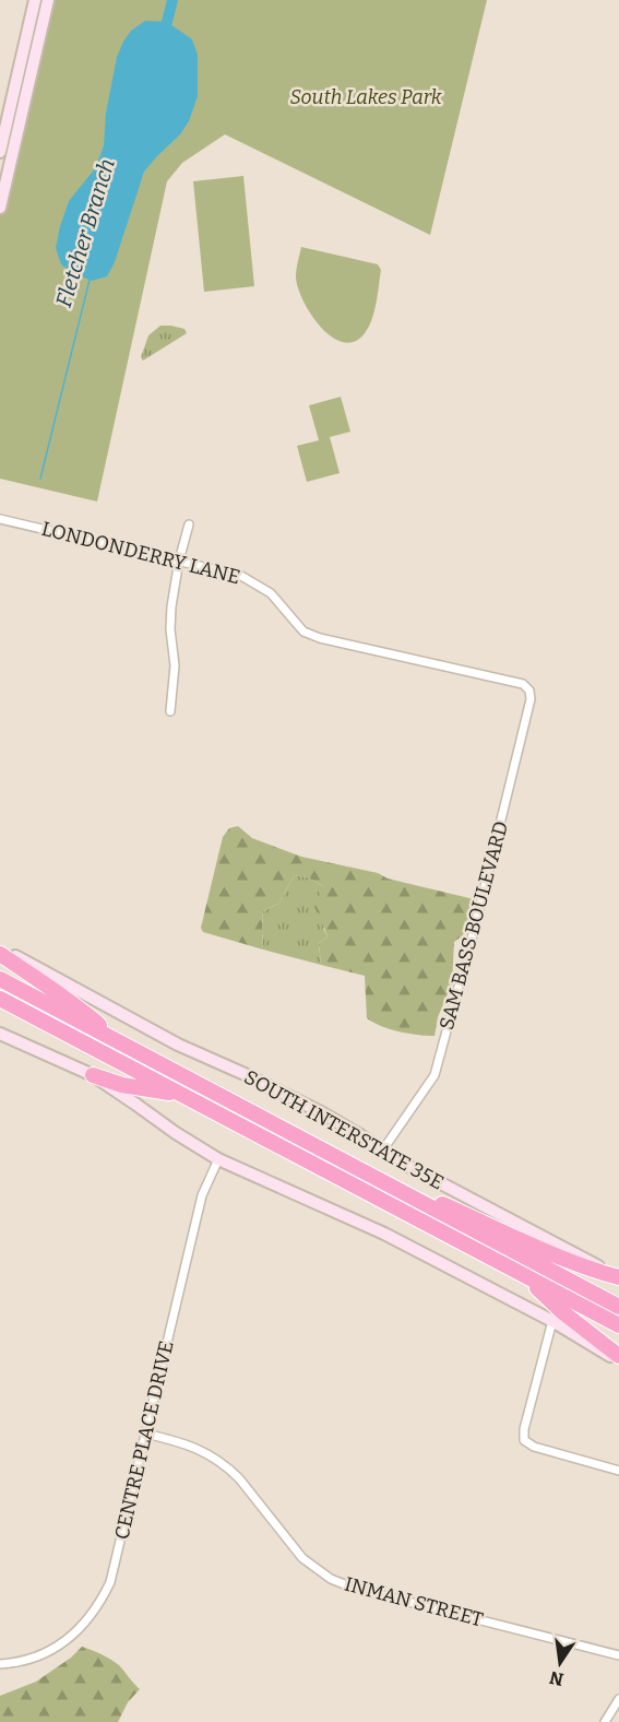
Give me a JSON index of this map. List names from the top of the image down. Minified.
{"streets":{"main road":["SOUTH INTERSTATE 35E"],"street":["LONDONDERRY LANE","SAM BASS BOULEVARD","CENTRE PLACE DRIVE","INMAN STREET"]},"crossings":[["LONDONDERRY LANE","SAM BASS BOULEVARD"],["SAM BASS BOULEVARD","SOUTH INTERSTATE 35E"],["CENTRE PLACE DRIVE","INMAN STREET"]],"water":["Fletcher Branch"],"parks":["South Lakes Park"],"north":"bottom"}
